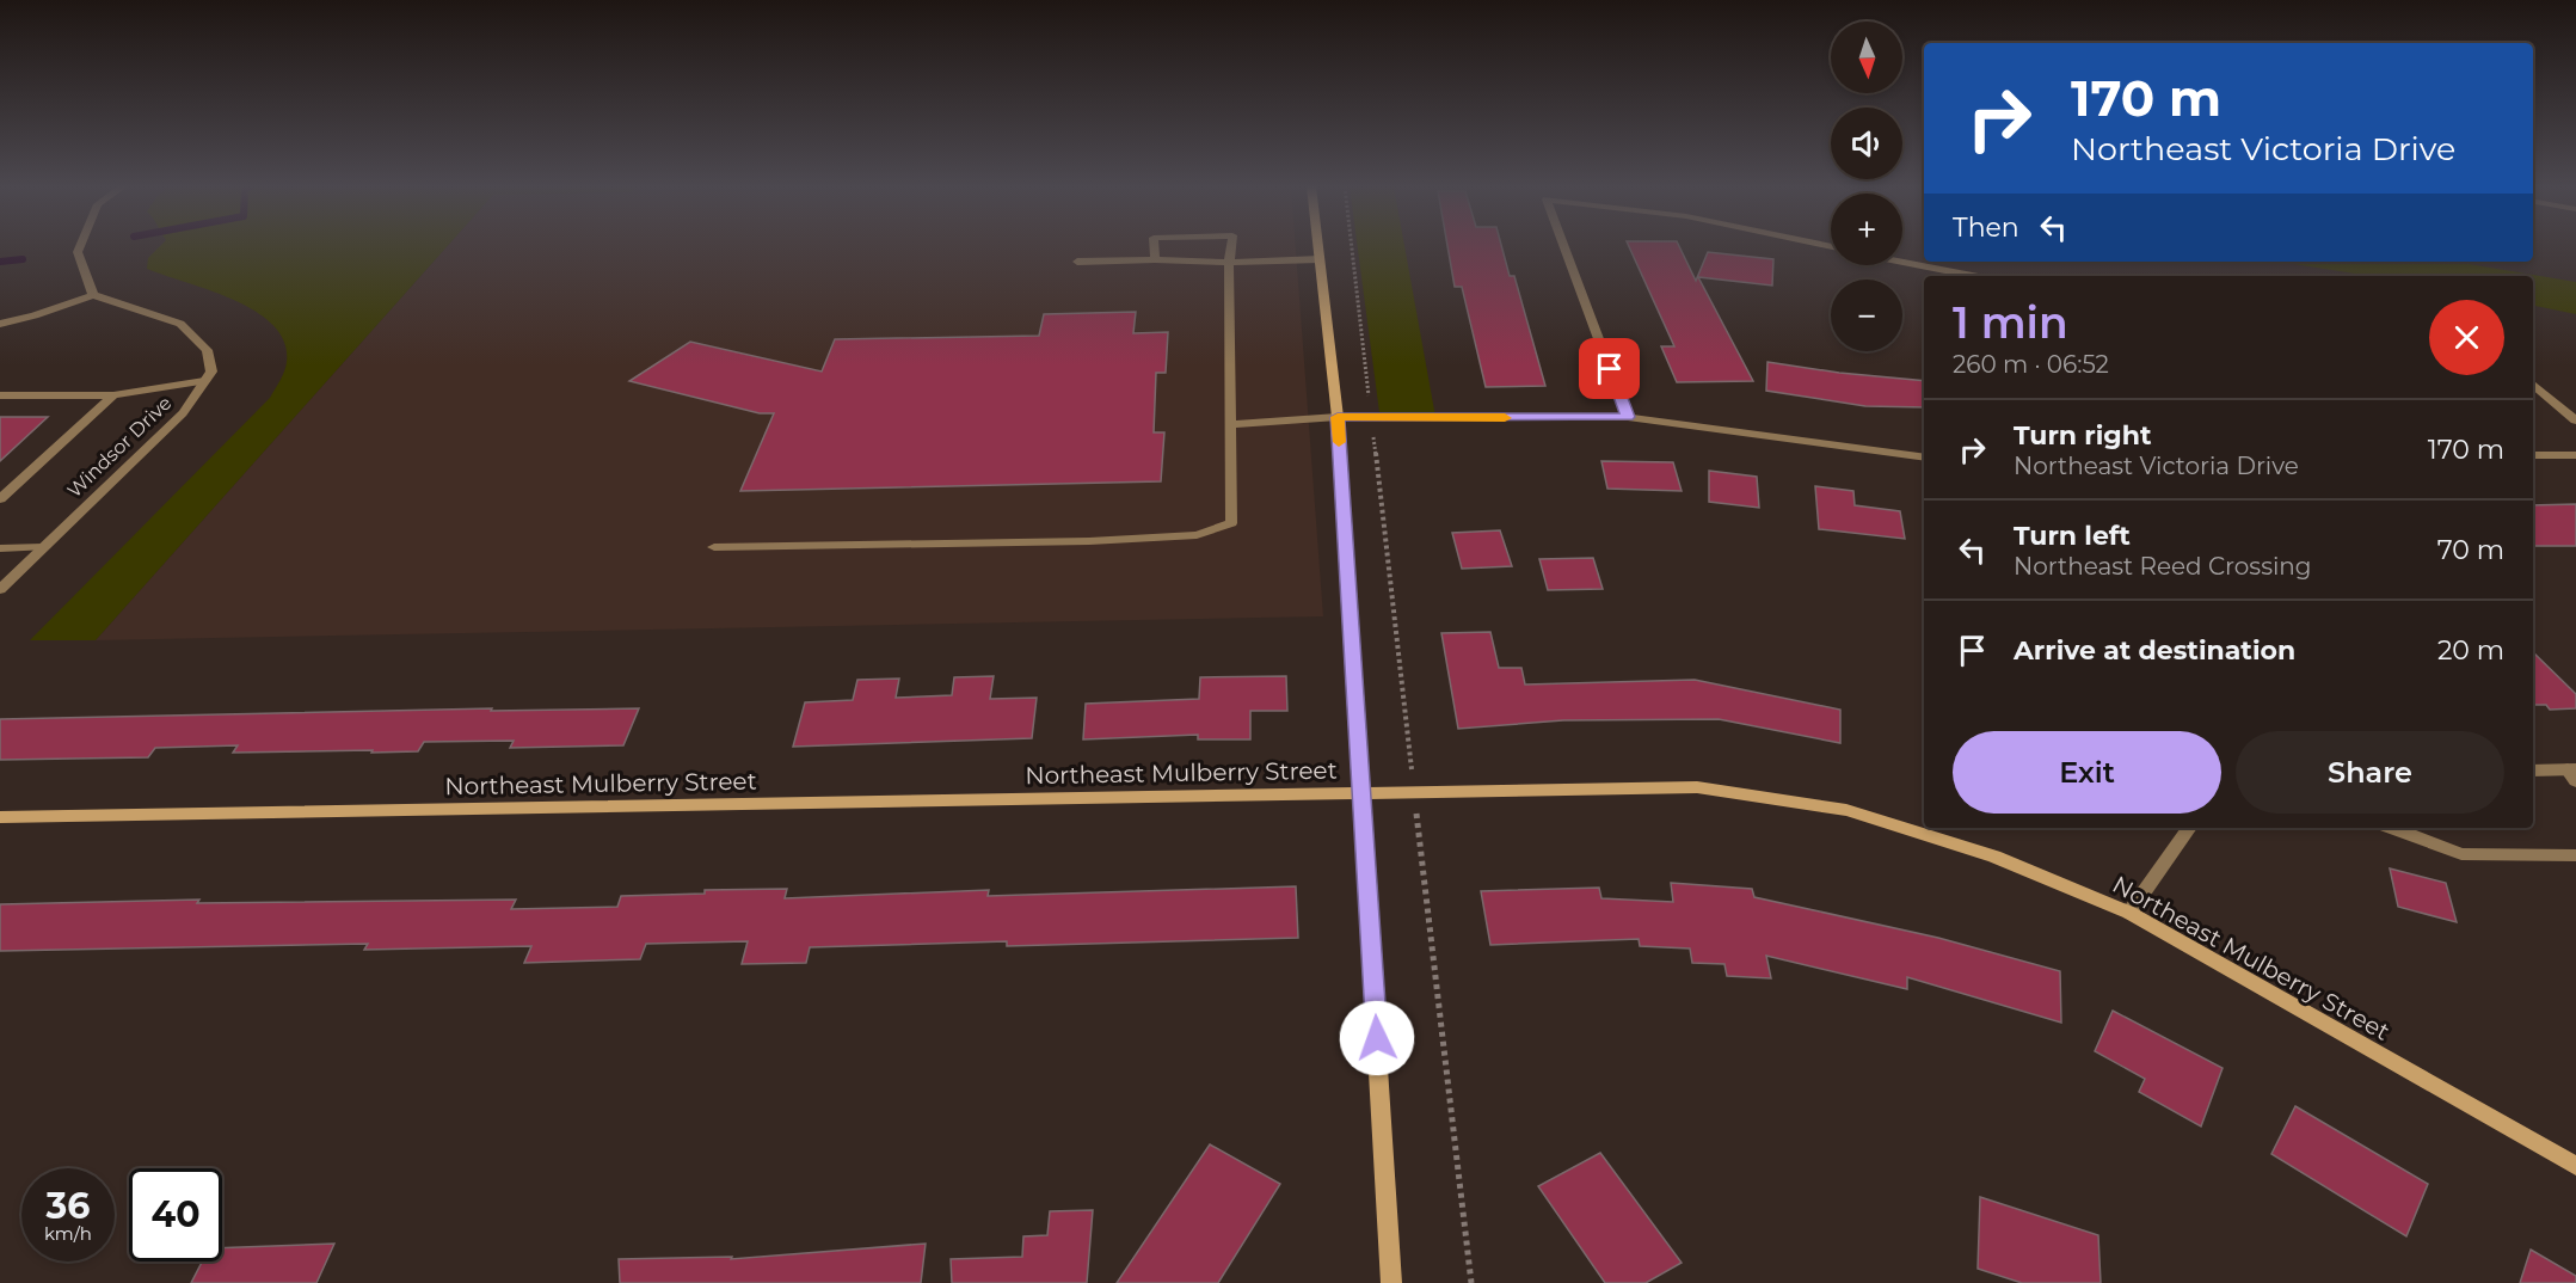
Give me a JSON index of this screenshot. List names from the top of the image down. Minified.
{"streets":{"street":["Windsor Drive","Northeast Mulberry Street"]},"north":"bottom","page":{"map_buttons":["+","−"],"turn":["170 m","Northeast Victoria Drive"],"then":"Then","heading":["1 min","260 m · 06:52"],"list":[{"name":"Turn right","note":"Northeast Victoria Drive","value":"170 m"},{"name":"Turn left","note":"Northeast Reed Crossing","value":"70 m"},{"name":"Arrive at destination","value":"20 m"}],"buttons":["Exit","Share"],"speed":"36 km/h","limit":"40"}}
